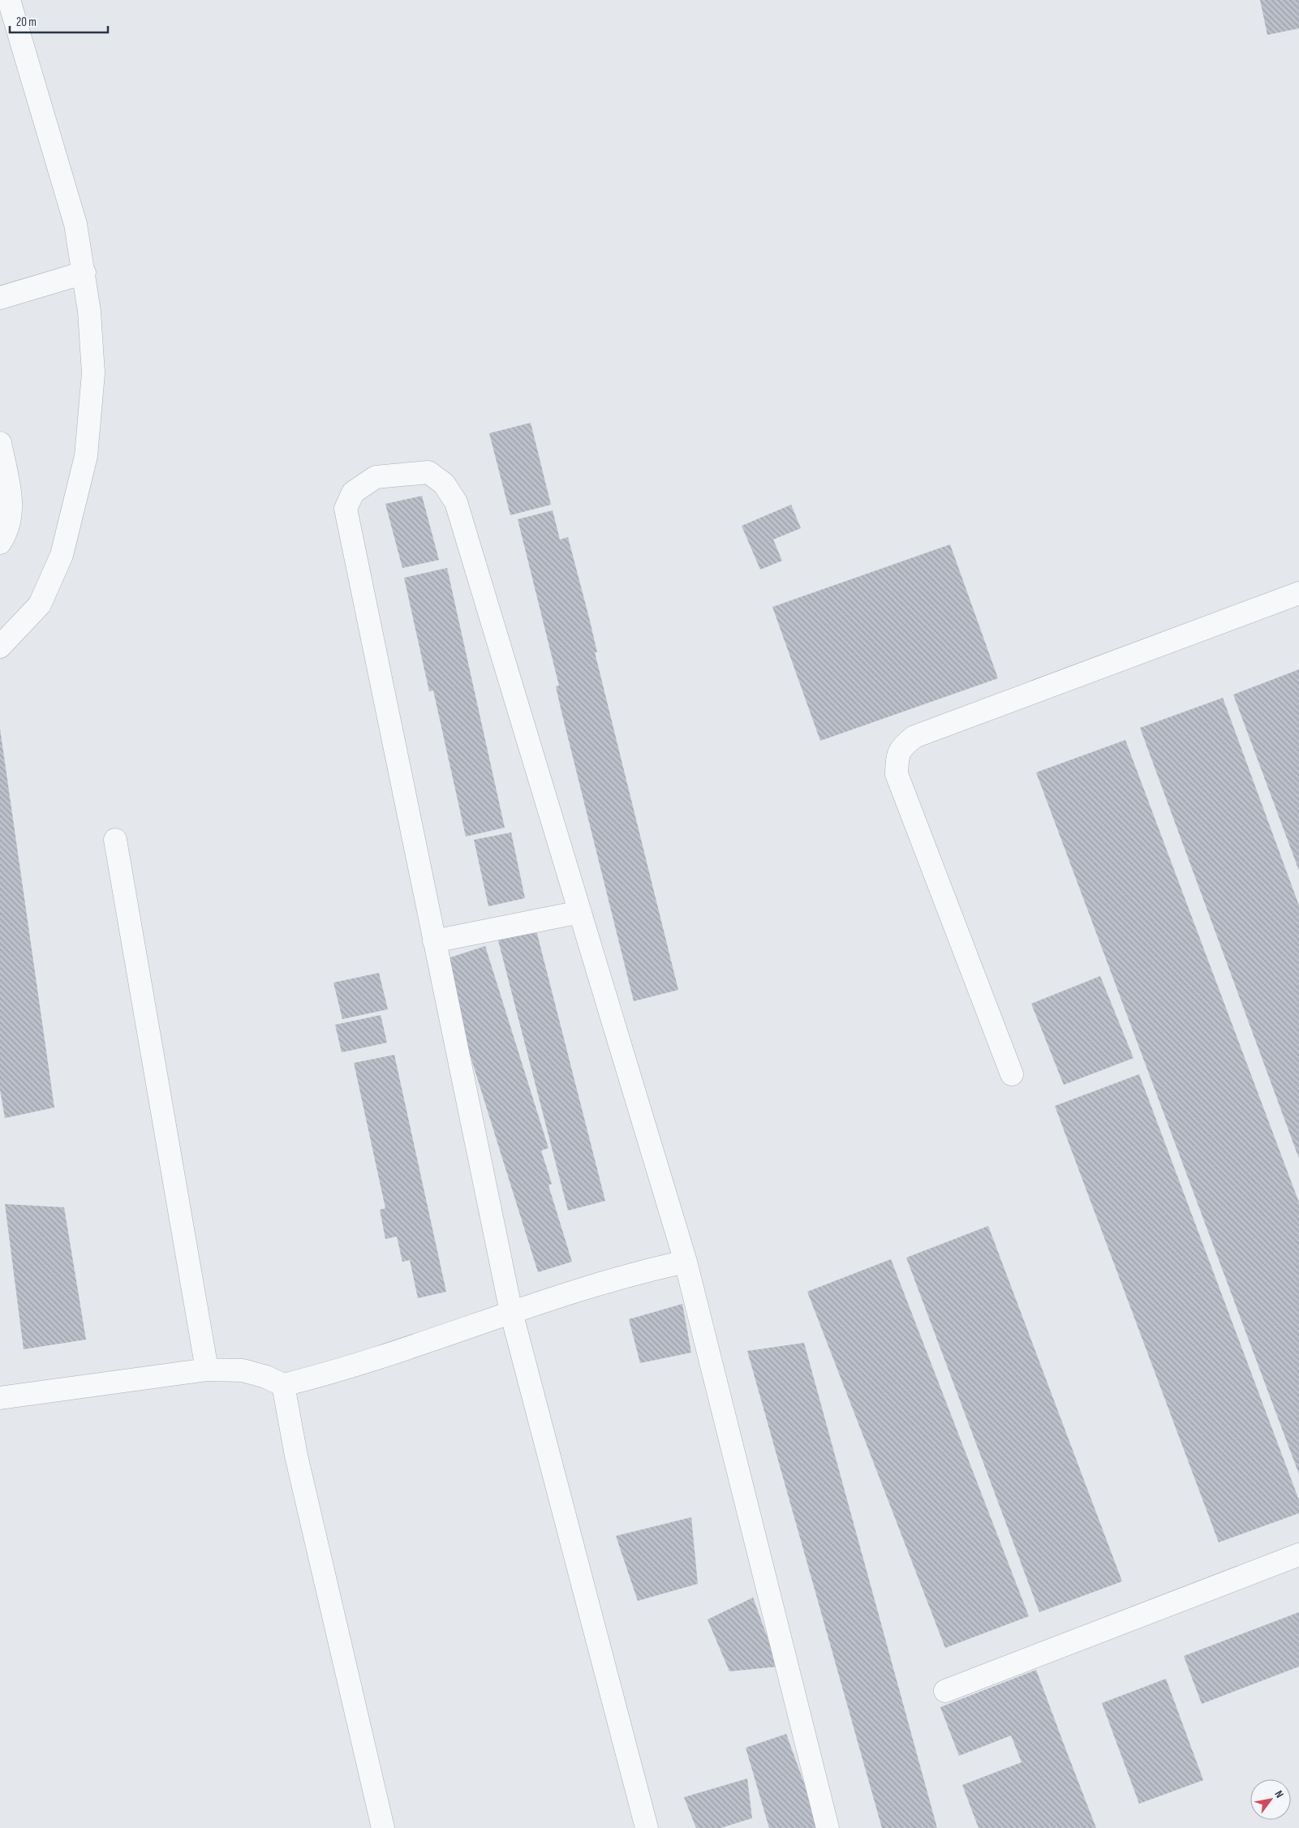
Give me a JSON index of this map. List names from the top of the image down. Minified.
{"scale_bar":"20 m","north":"top right"}
